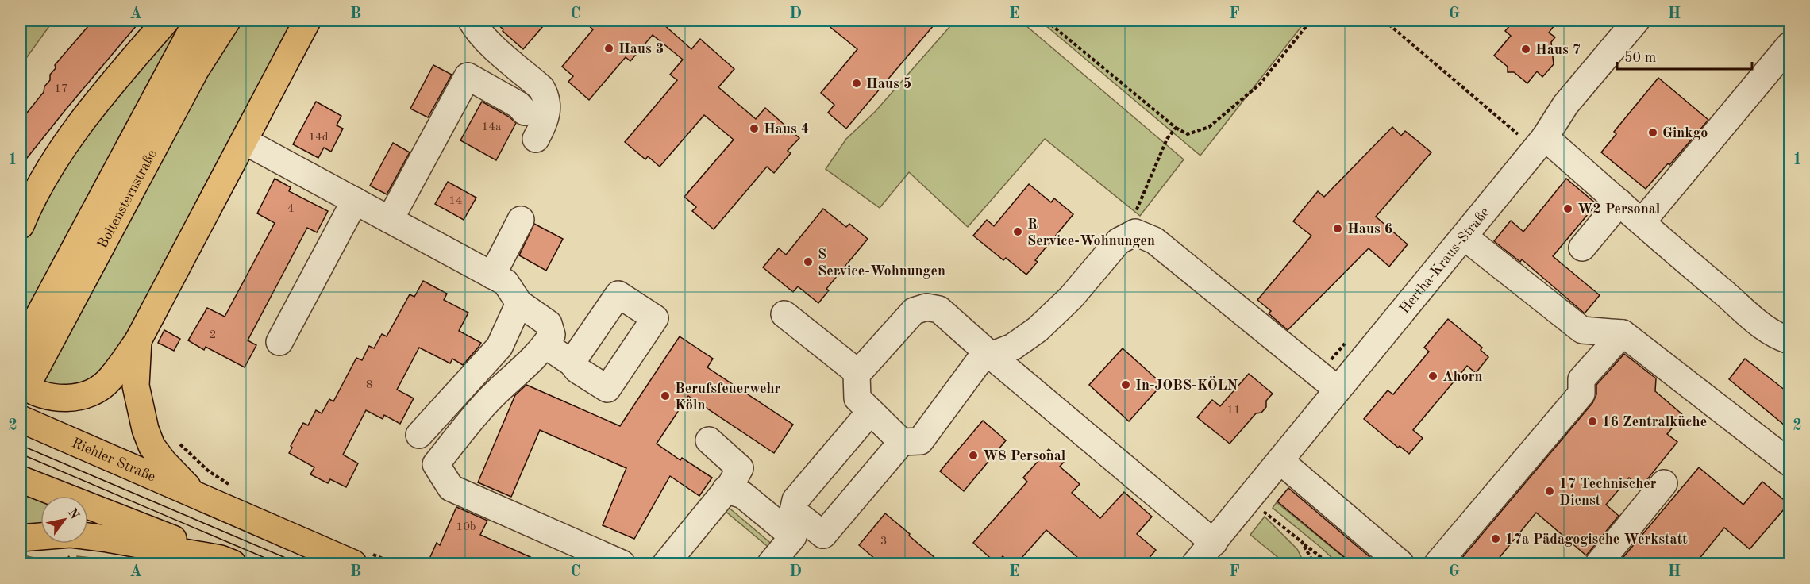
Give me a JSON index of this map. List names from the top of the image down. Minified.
{"streets":{"main road":["Boltensternstraße","Riehler Straße"],"street":["Hertha-Kraus-Straße"]},"places":["Haus 3","Haus 7","Haus 5","Haus 4","Ginkgo","W2 Personal","Haus 6","R Service-Wohnungen","S Service-Wohnungen","Ahorn","In-JOBS-KÖLN","Berufsfeuerwehr Köln","16 Zentralküche","W8 Personal","17 Technischer Dienst","17a Pädagogische Werkstatt"],"house_numbers":["17","14a","14d","14","4","2","8","11","10b","3"],"scale_bar":"50 m","north":"top right","grid":{"columns":["A","B","C","D","E","F","G","H"],"rows":["1","2"]}}
